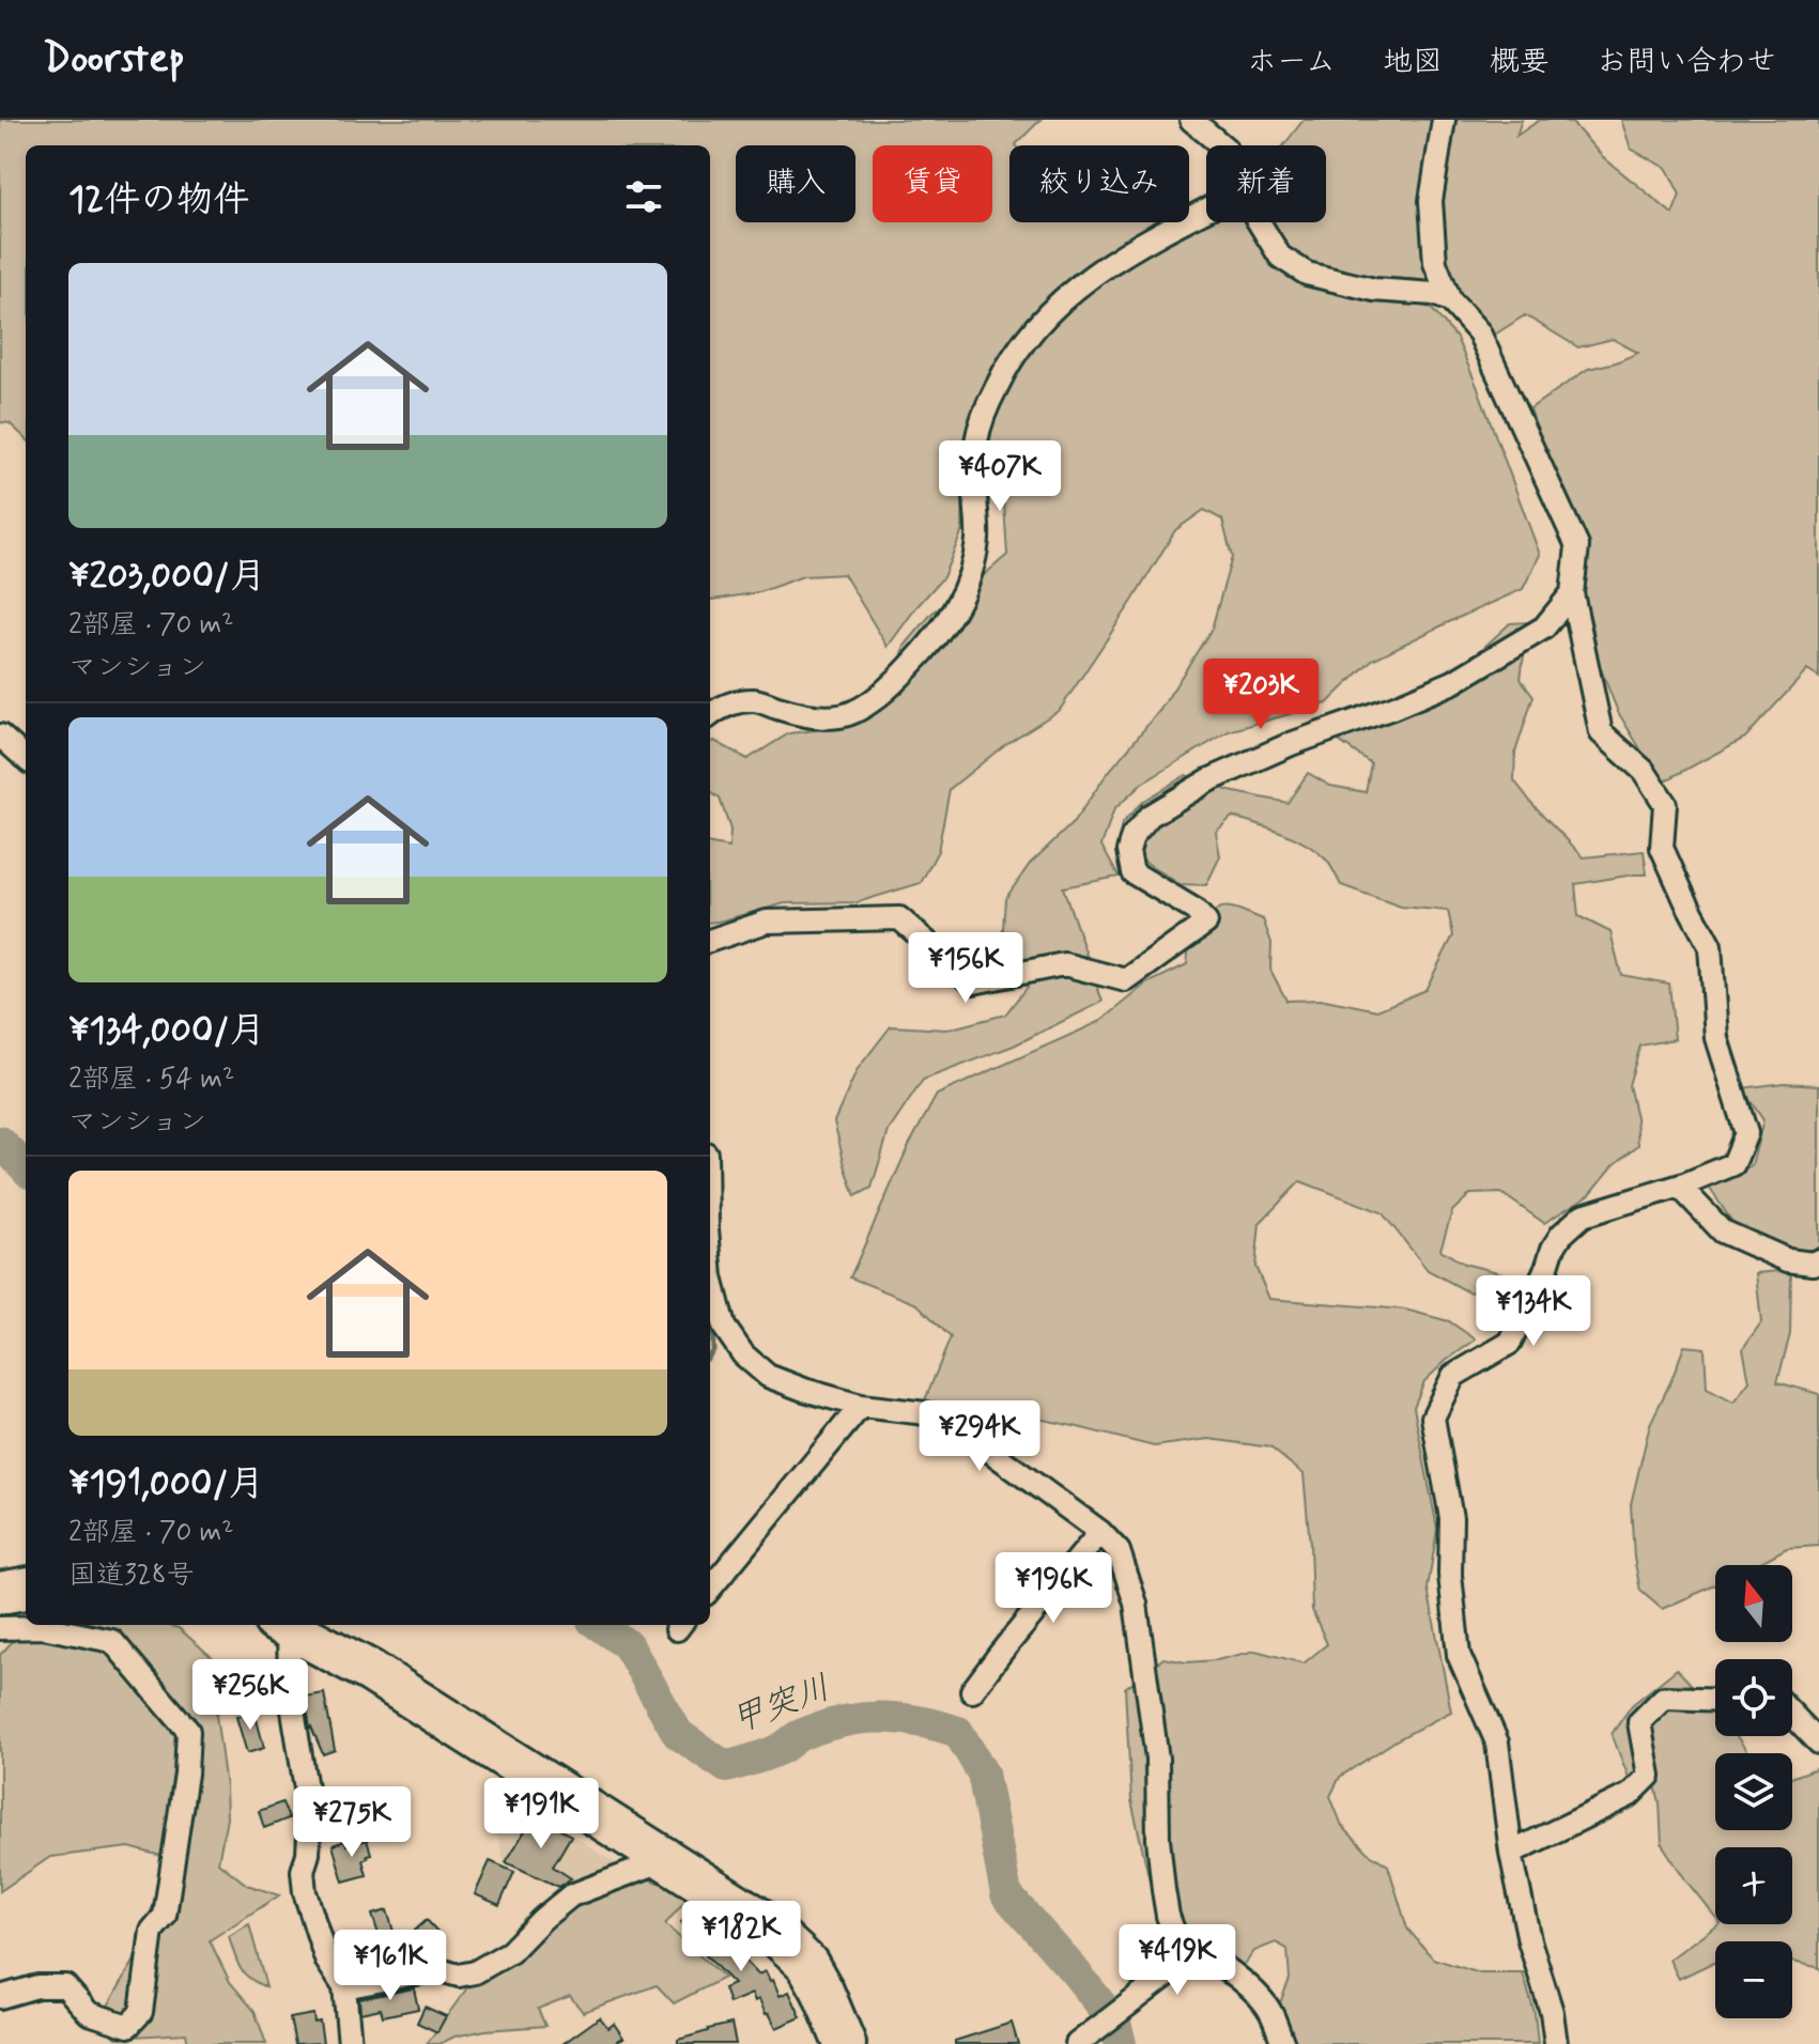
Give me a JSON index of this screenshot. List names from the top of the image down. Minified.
{"water":["甲突川"],"north":"top","page":{"header":"Doorstep","nav":["ホーム","地図","概要","お問い合わせ"],"chip":["購入","賃貸","絞り込み","新着"],"heading":"12件の物件","list":[{"name":"¥203,000/月","note":"2部屋 · 70 m² · マンション"},{"name":"¥134,000/月","note":"2部屋 · 54 m² · マンション"},{"name":"¥191,000/月","note":"2部屋 · 70 m² · 国道328号"}],"price":["¥407K","¥203K","¥156K","¥134K","¥294K","¥196K","¥256K","¥191K","¥275K","¥182K","¥419K","¥161K"],"map_buttons":["+","−"]}}
